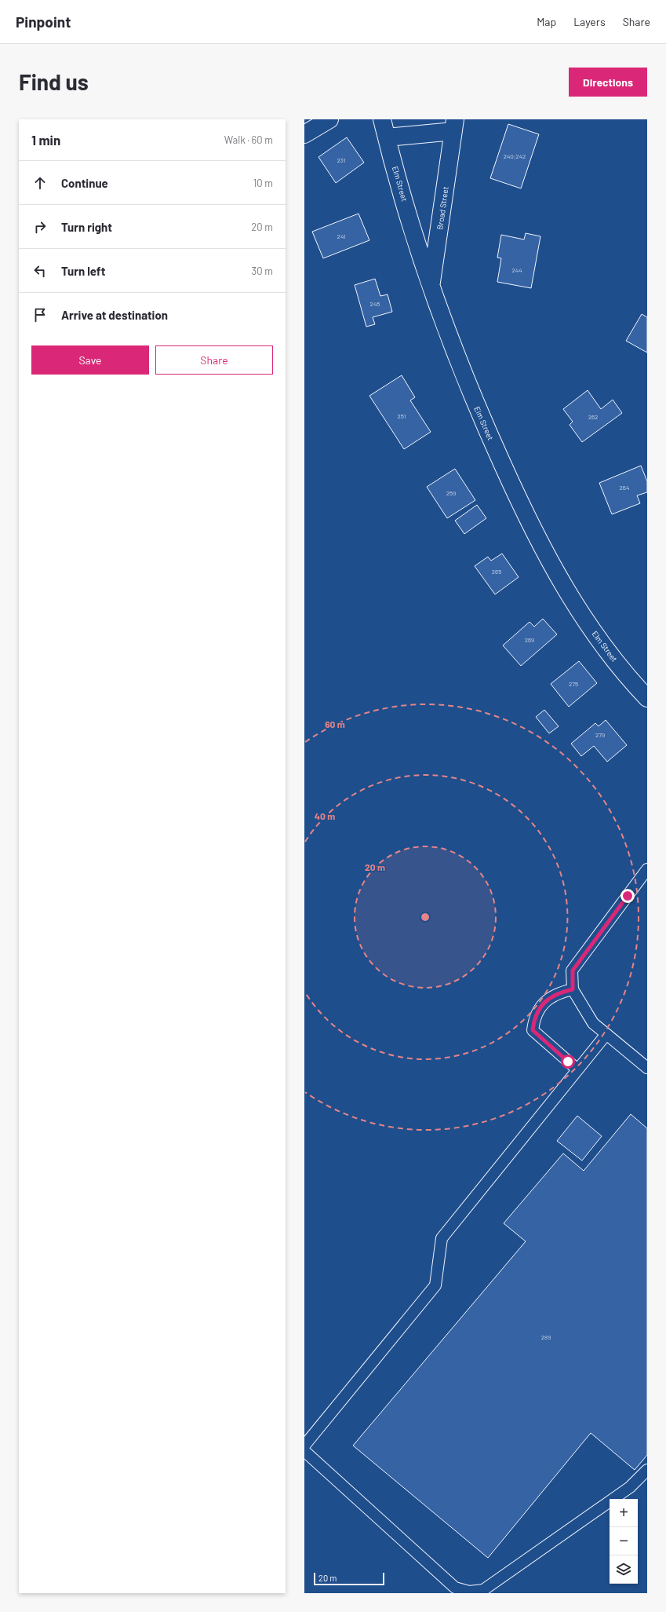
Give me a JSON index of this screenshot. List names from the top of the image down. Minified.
{"streets":{"street":["Elm Street","Broad Street"]},"crossings":[["Elm Street","Broad Street"]],"house_numbers":["240;242","231","241","244","245","251","262","264","259","265","269","275","279","289"],"scale_bar":"20 m","page":{"header":"Pinpoint","nav":["Map","Layers","Share"],"buttons":["Directions",["Save","Share"]],"title":"Find us","heading":["1 min","Walk · 60 m"],"list":[["Continue","10 m"],["Turn right","20 m"],["Turn left","30 m"],"Arrive at destination"],"map_buttons":["+","−"],"scale":"20 m"},"rings":["60 m","40 m","20 m"]}
